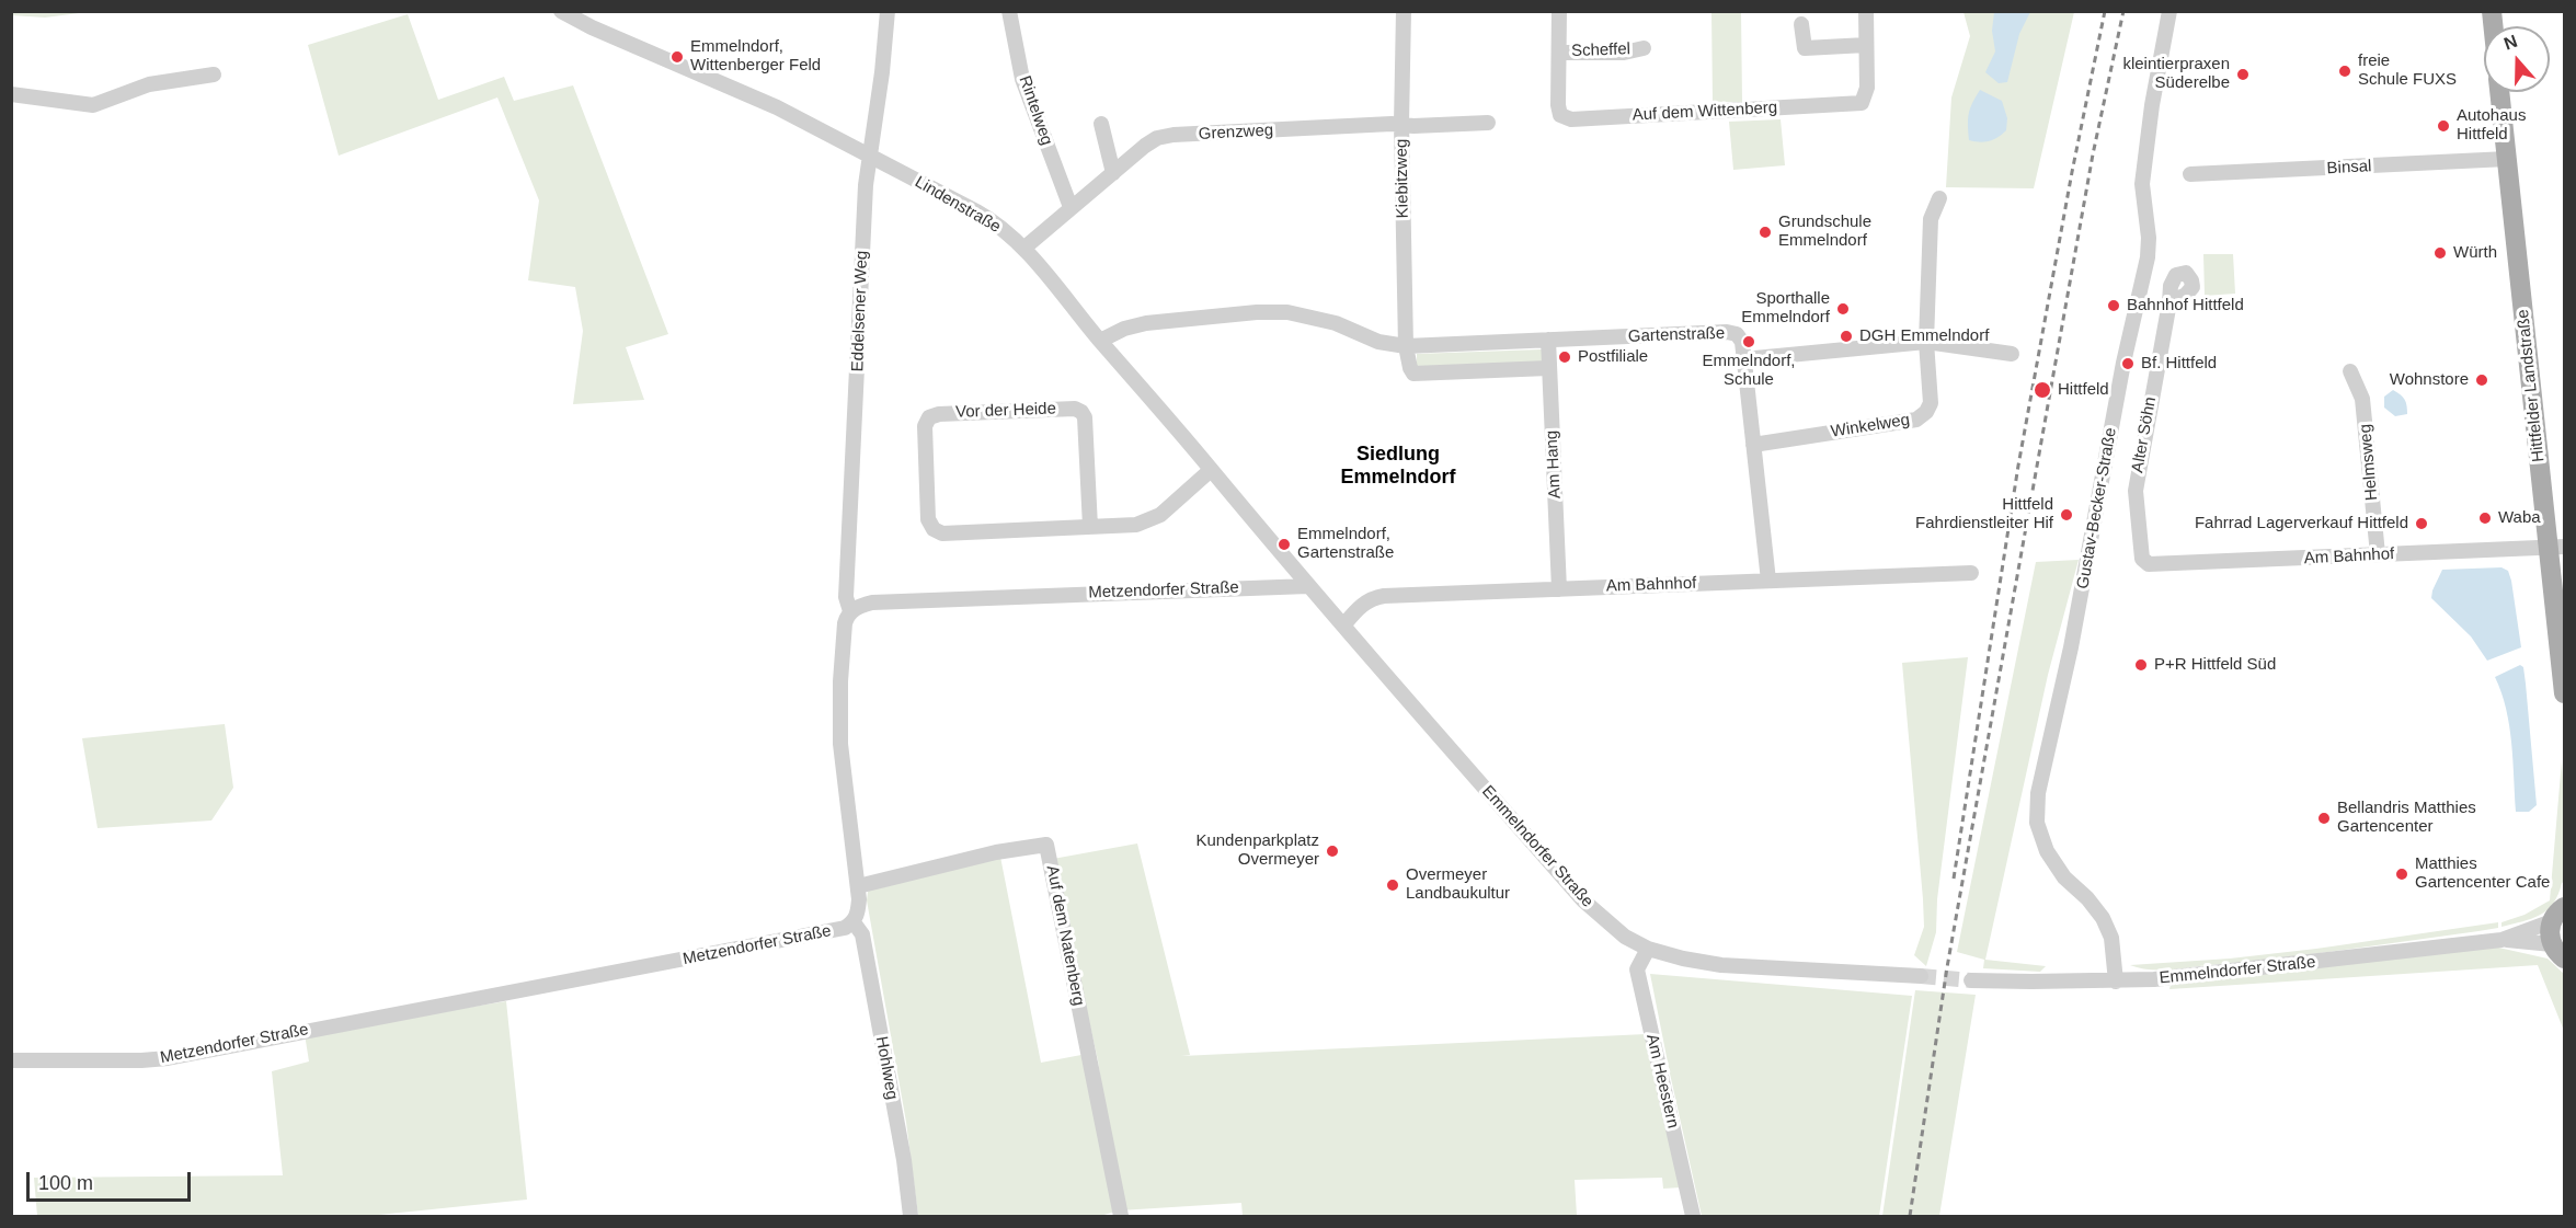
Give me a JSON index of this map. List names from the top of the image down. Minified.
{"streets":{"main road":["Hittfelder Landstraße"],"street":["Scheffel","Rintelweg","Auf dem Wittenberg","Grenzweg","Binsal","Kiebitzweg","Lindenstraße","Eddelsener Weg","Gartenstraße","Vor der Heide","Winkelweg","Alter Söhn","Helmsweg","Am Hang","Gustav-Becker-Straße","Am Bahnhof","Metzendorfer Straße","Emmelndorfer Straße","Auf dem Natenberg","Hohlweg","Am Heestern"]},"crossings":[["Scheffel","Auf dem Wittenberg"],["Rintelweg","Grenzweg"],["Grenzweg","Kiebitzweg"],["Grenzweg","Lindenstraße"],["Binsal","Hittfelder Landstraße"],["Kiebitzweg","Gartenstraße"],["Lindenstraße","Eddelsener Weg"],["Lindenstraße","Gartenstraße"],["Lindenstraße","Vor der Heide"],["Lindenstraße","Metzendorfer Straße"],["Lindenstraße","Emmelndorfer Straße"],["Eddelsener Weg","Metzendorfer Straße"],["Gartenstraße","Winkelweg"],["Gartenstraße","Am Hang"],["Gartenstraße","Am Bahnhof"],["Hittfelder Landstraße","Am Bahnhof"],["Alter Söhn","Am Bahnhof"],["Helmsweg","Am Bahnhof"],["Am Hang","Am Bahnhof"],["Gustav-Becker-Straße","Emmelndorfer Straße"],["Am Bahnhof","Emmelndorfer Straße"],["Metzendorfer Straße","Emmelndorfer Straße"],["Metzendorfer Straße","Auf dem Natenberg"],["Metzendorfer Straße","Hohlweg"],["Emmelndorfer Straße","Am Heestern"]],"districts":["Siedlung Emmelndorf"],"places":["Emmelndorf, Wittenberger Feld","freie Schule FUXS","kleintierpraxen Süderelbe","Autohaus Hittfeld","Grundschule Emmelndorf","Würth","Bahnhof Hittfeld","Sporthalle Emmelndorf","DGH Emmelndorf","Emmelndorf, Schule","Postfiliale","Bf. Hittfeld","Wohnstore","Hittfeld","Hittfeld Fahrdienstleiter Hif","Waba","Fahrrad Lagerverkauf Hittfeld","Emmelndorf, Gartenstraße","P+R Hittfeld Süd","Bellandris Matthies Gartencenter","Kundenparkplatz Overmeyer","Matthies Gartencenter Cafe","Overmeyer Landbaukultur"],"scale_bar":"100 m","north":"top"}
